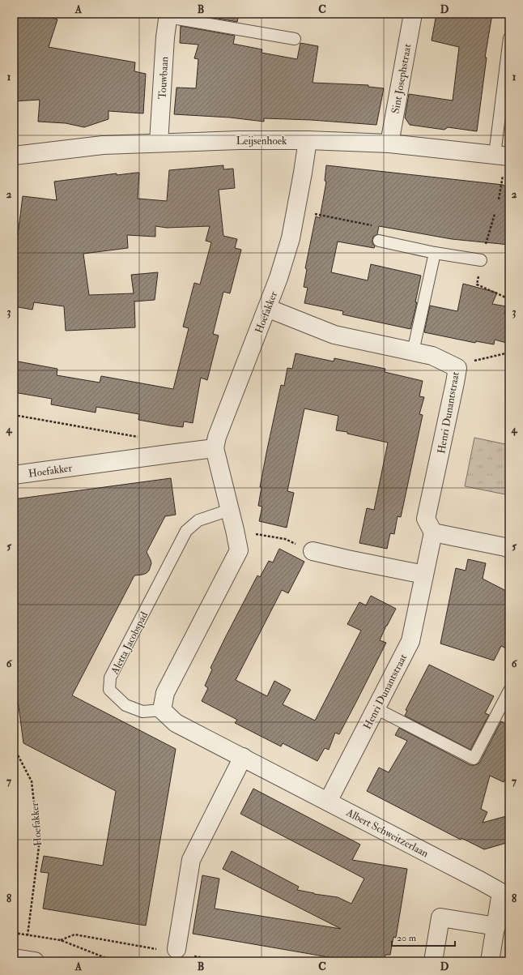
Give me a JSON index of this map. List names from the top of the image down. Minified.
{"streets":{"street":["Touwbaan","Sint Josephstraat","Leijsenhoek","Hoefakker","Henri Dunantstraat","Albert Schweitzerlaan"],"lane":["Aletta Jacobspad"]},"crossings":[["Touwbaan","Leijsenhoek"],["Sint Josephstraat","Leijsenhoek"],["Leijsenhoek","Hoefakker"],["Hoefakker","Henri Dunantstraat"],["Henri Dunantstraat","Albert Schweitzerlaan"],["Aletta Jacobspad","Albert Schweitzerlaan"]],"scale_bar":"20 m","grid":{"columns":["A","B","C","D"],"rows":["1","2","3","4","5","6","7","8"]}}
